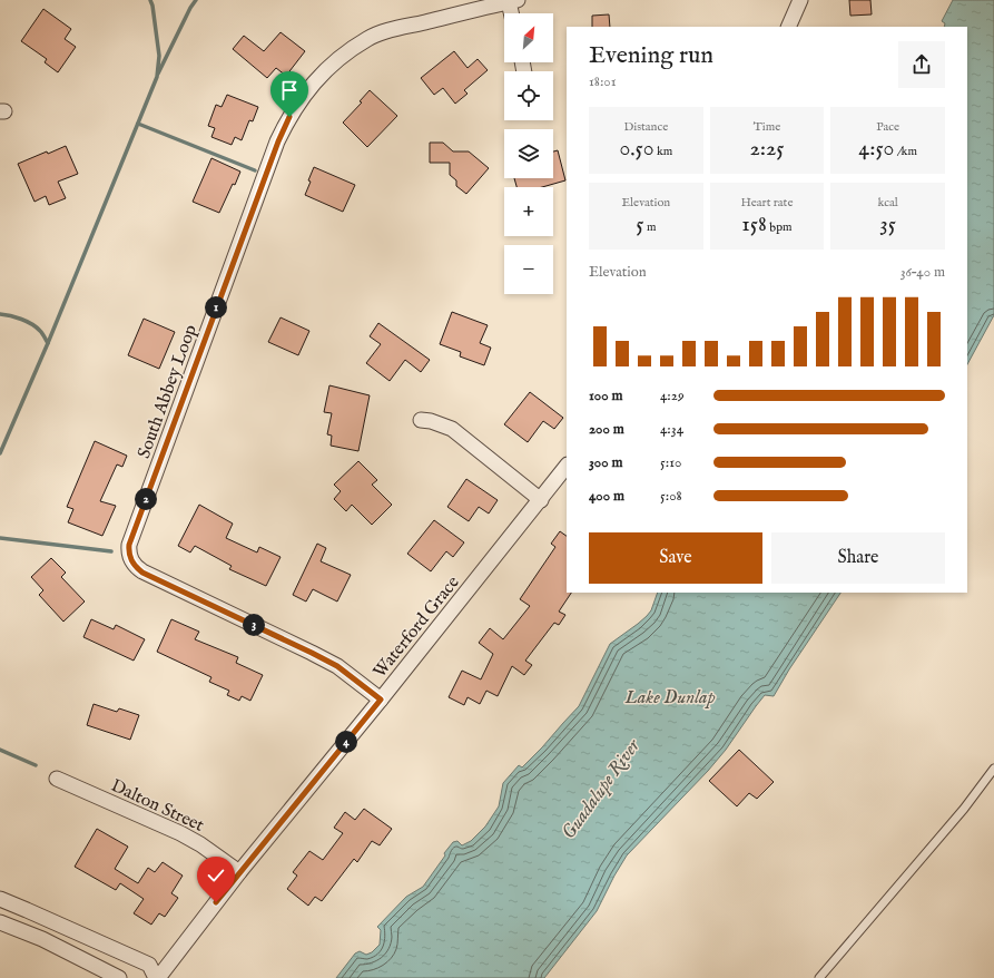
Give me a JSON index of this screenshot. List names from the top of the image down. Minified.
{"streets":{"street":["South Abbey Loop","Waterford Grace","Dalton Street"]},"crossings":[["South Abbey Loop","Waterford Grace"],["Waterford Grace","Dalton Street"]],"water":["Lake Dunlap","Guadalupe River"],"north":"top right","page":{"map_buttons":["+","−"],"heading":["Evening run","18:01"],"stats":[["Distance","0.50 km"],["Time","2:25"],["Pace","4:50 /km"],["Elevation","5 m"],["Heart rate","158 bpm"],["kcal","35"]],"chart":["Elevation","36–40 m"],"pins":["1","2","3","4"],"list":[{"name":"100 m","note":"4:29"},{"name":"200 m","note":"4:34"},{"name":"300 m","note":"5:10"},{"name":"400 m","note":"5:08"}],"buttons":["Save","Share"]}}
